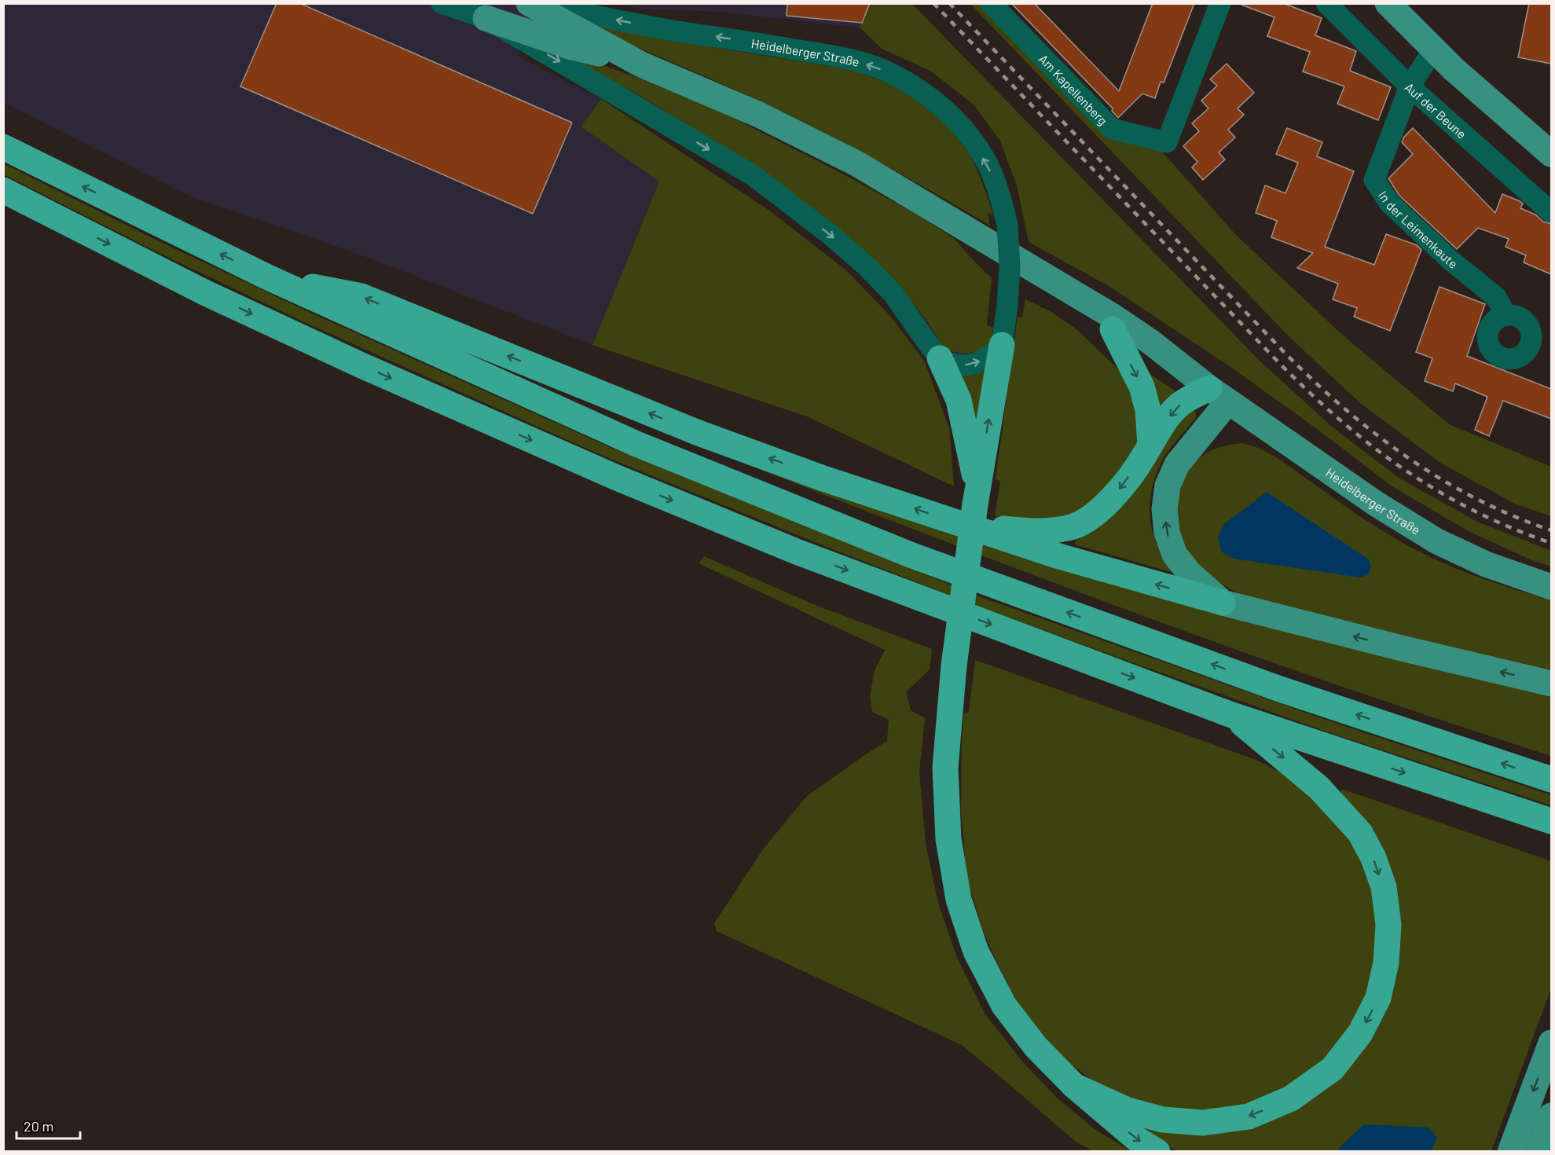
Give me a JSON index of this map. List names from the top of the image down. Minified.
{"streets":{"main road":["Heidelberger Straße"],"street":["Am Kapellenberg","Auf der Beune","In der Leimenkaute"]},"crossings":[["Auf der Beune","In der Leimenkaute"]],"scale_bar":"20 m"}
